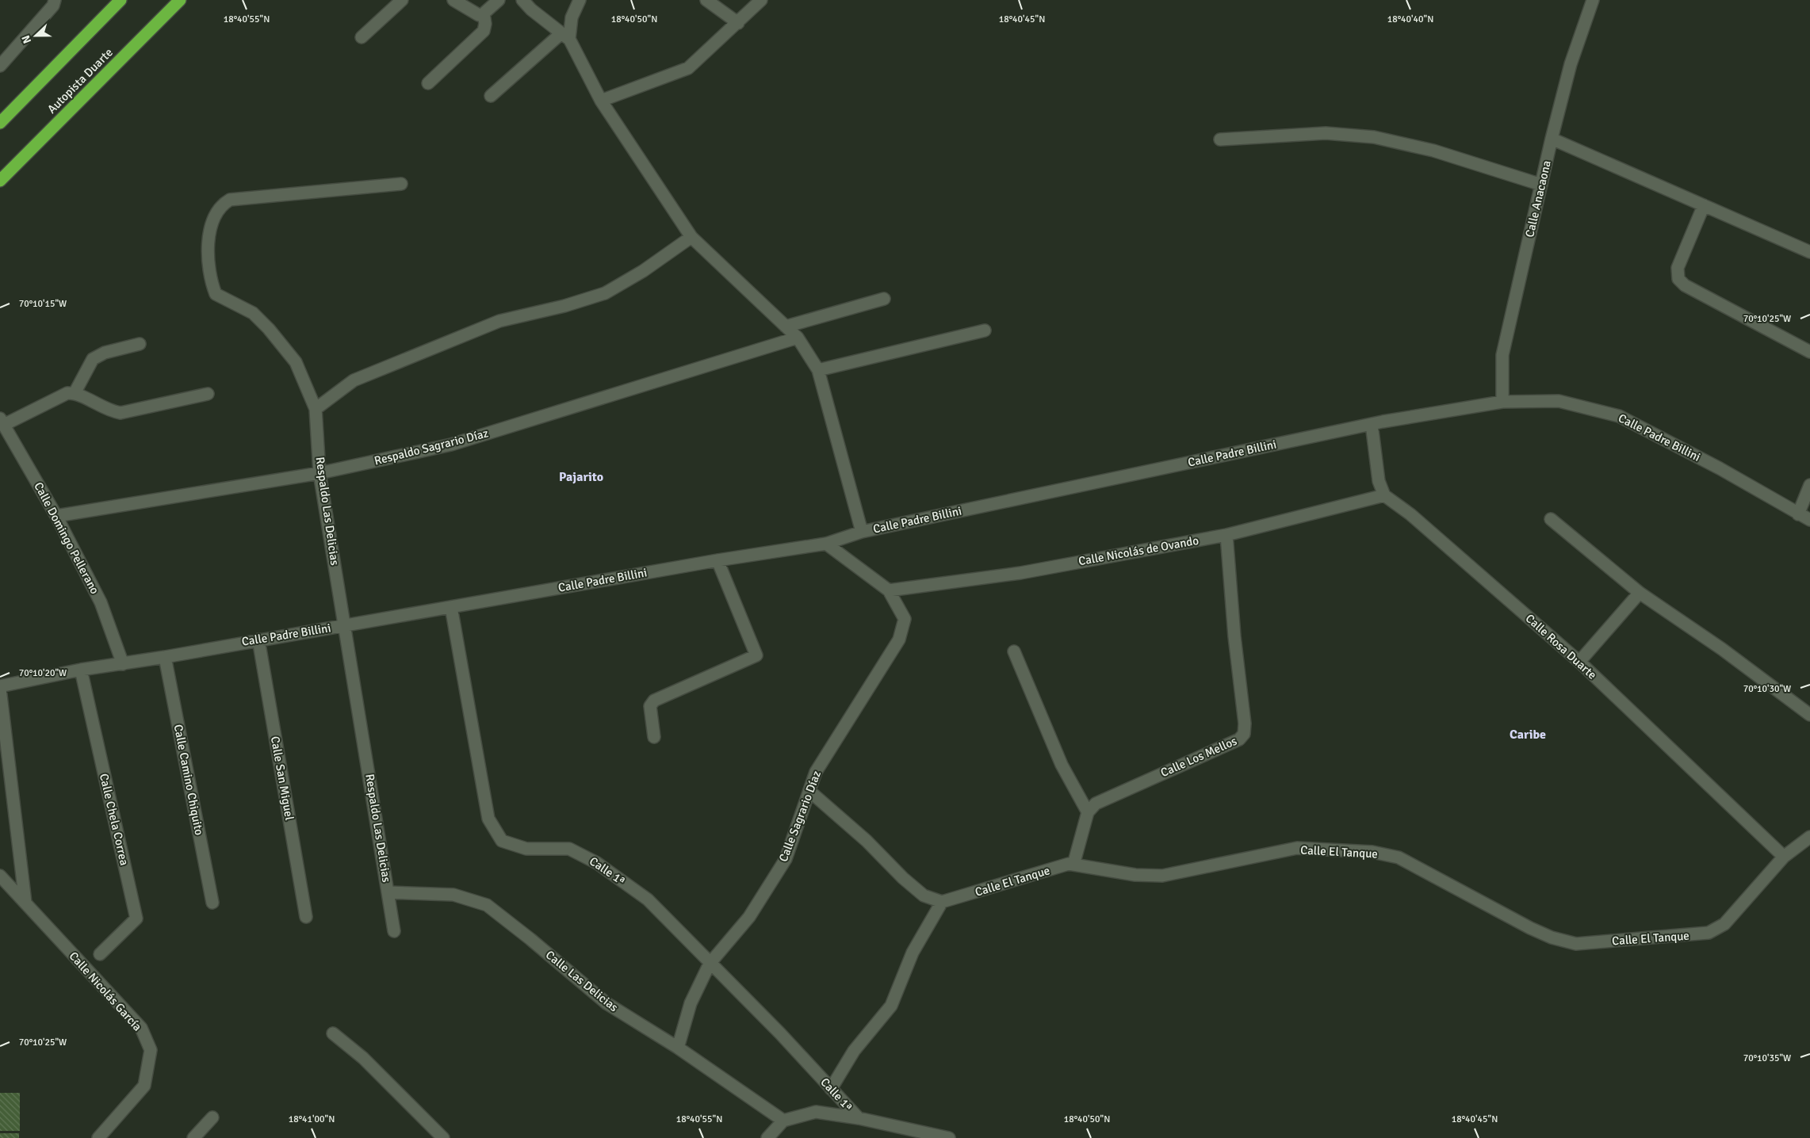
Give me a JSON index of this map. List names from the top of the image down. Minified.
{"streets":{"highway":["Autopista Duarte"],"street":["Calle Anacaona","Calle Padre Billini","Respaldo Sagrario Díaz","Respaldo Las Delicias","Calle Domingo Pellerano","Calle Nicolás de Ovando","Calle Rosa Duarte","Calle Los Mellos","Calle San Miguel","Calle Camino Chiquito","Calle Sagrario Díaz","Calle Chela Correa","Calle El Tanque","Calle 1ª","Calle Las Delicias","Calle Nicolás García"]},"crossings":[["Calle Anacaona","Calle Padre Billini"],["Calle Padre Billini","Respaldo Las Delicias"],["Calle Padre Billini","Calle Domingo Pellerano"],["Calle Padre Billini","Calle San Miguel"],["Calle Padre Billini","Calle Camino Chiquito"],["Calle Padre Billini","Calle Sagrario Díaz"],["Calle Padre Billini","Calle Chela Correa"],["Calle Padre Billini","Calle 1ª"],["Respaldo Sagrario Díaz","Respaldo Las Delicias"],["Respaldo Sagrario Díaz","Calle Domingo Pellerano"],["Respaldo Las Delicias","Calle Las Delicias"],["Calle Nicolás de Ovando","Calle Rosa Duarte"],["Calle Nicolás de Ovando","Calle Los Mellos"],["Calle Nicolás de Ovando","Calle Sagrario Díaz"],["Calle Rosa Duarte","Calle El Tanque"],["Calle Sagrario Díaz","Calle 1ª"],["Calle Sagrario Díaz","Calle Las Delicias"]],"districts":["Pajarito","Caribe"],"north":"left","coordinates":["18°40'55\"N","18°40'50\"N","18°40'45\"N","18°40'40\"N","70°10'15\"W","70°10'25\"W","70°10'20\"W","70°10'30\"W","70°10'35\"W","18°41'00\"N"]}
